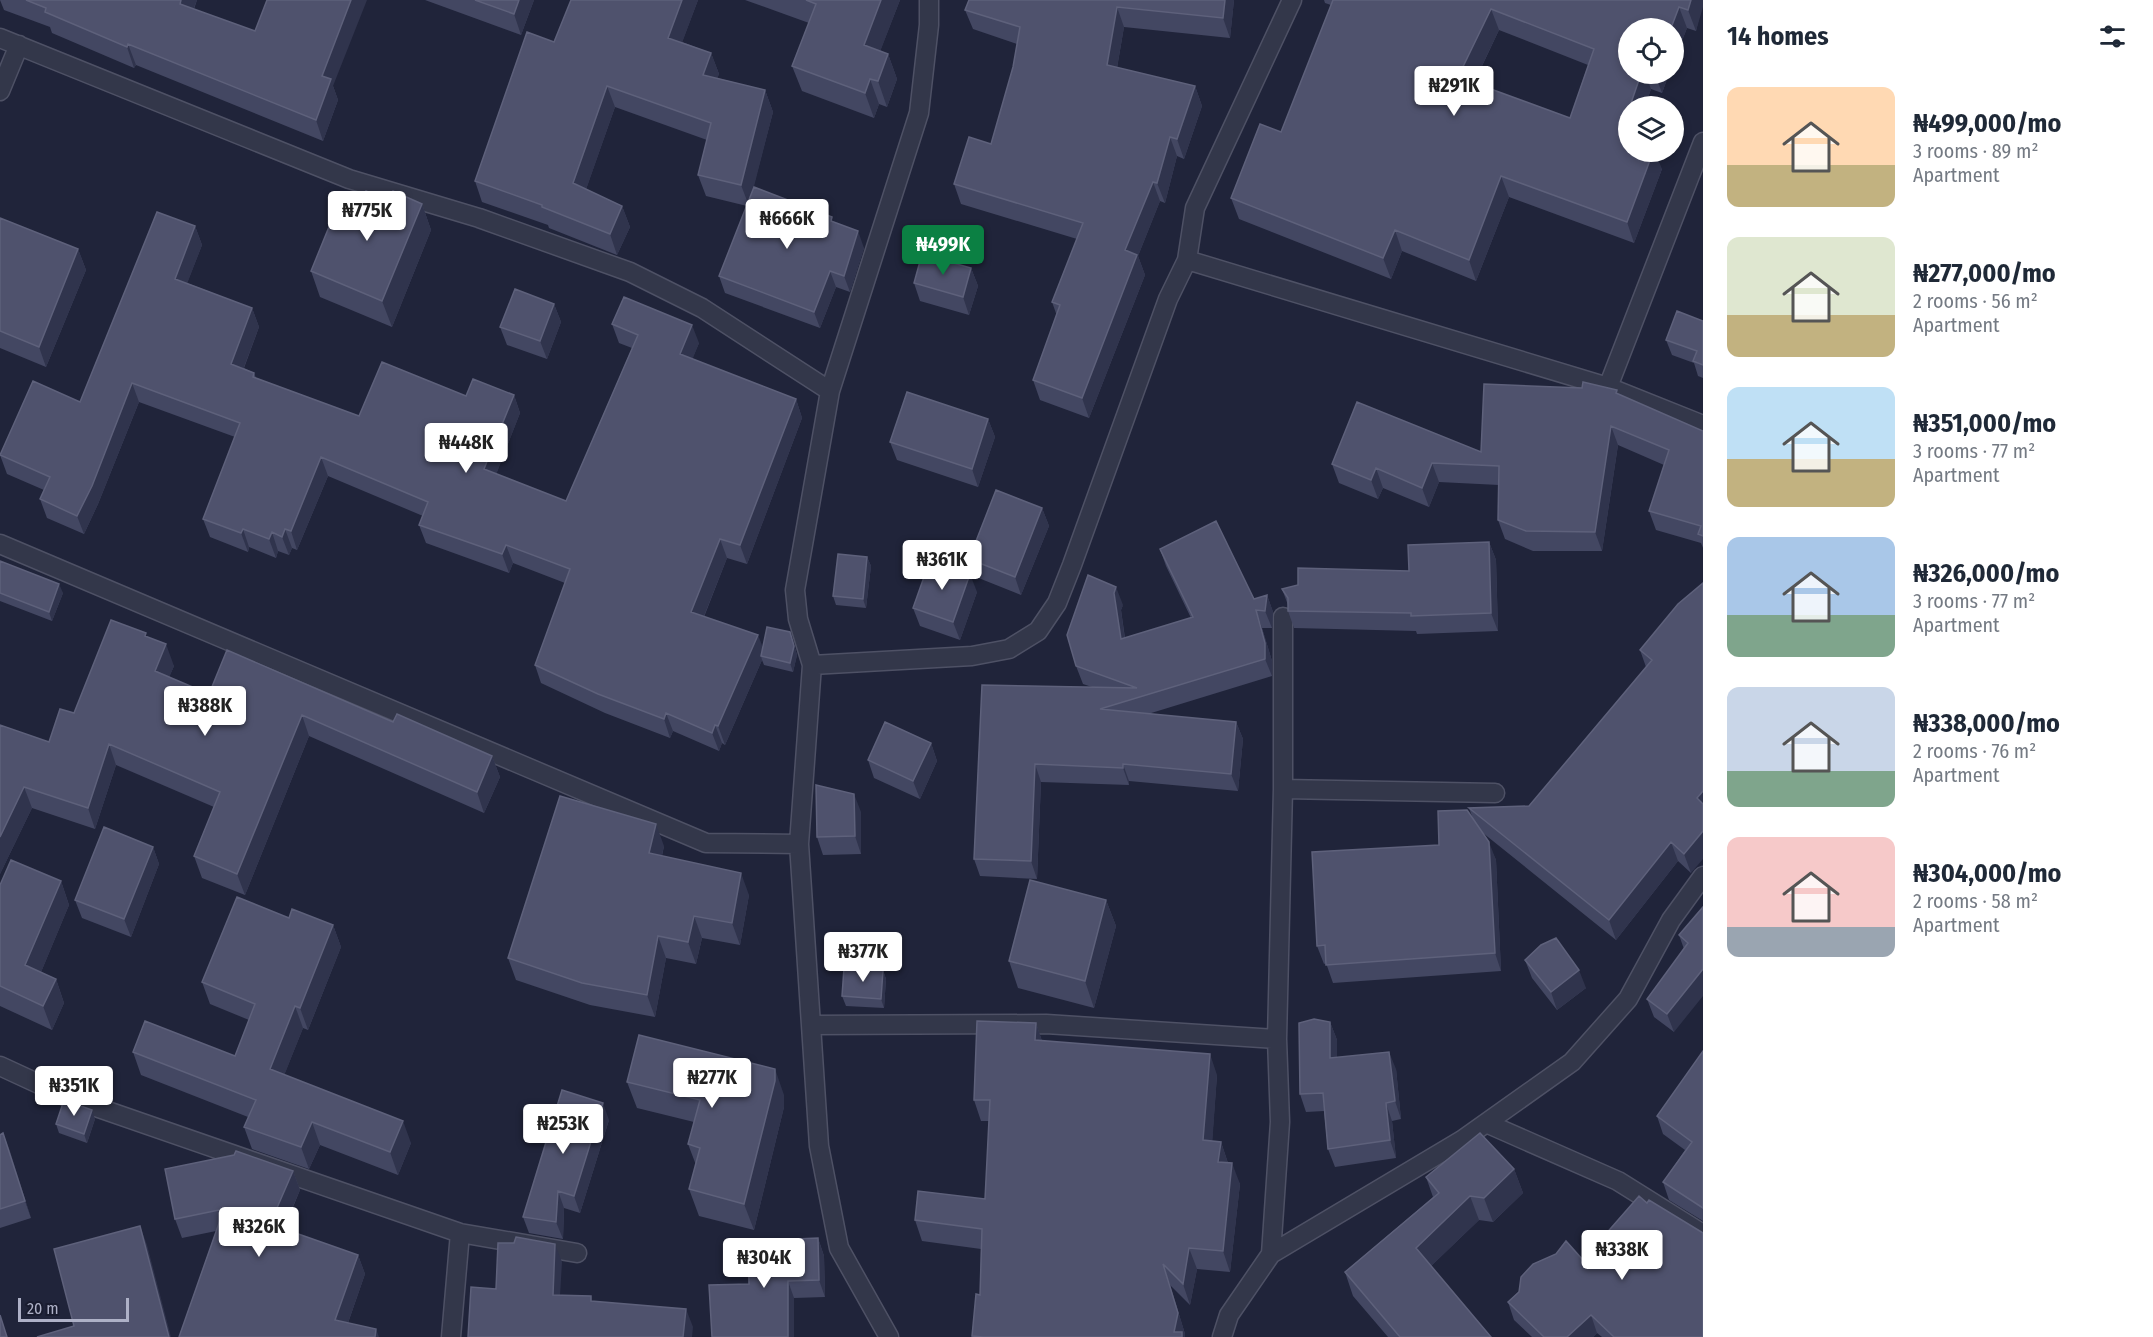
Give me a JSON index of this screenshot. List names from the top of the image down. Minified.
{"scale_bar":"20 m","page":{"heading":"14 homes","price":["₦291K","₦775K","₦666K","₦499K","₦448K","₦361K","₦388K","₦377K","₦277K","₦351K","₦253K","₦326K","₦338K","₦304K"],"list":[{"name":"₦499,000/mo","note":"3 rooms · 89 m² · Apartment"},{"name":"₦277,000/mo","note":"2 rooms · 56 m² · Apartment"},{"name":"₦351,000/mo","note":"3 rooms · 77 m² · Apartment"},{"name":"₦326,000/mo","note":"3 rooms · 77 m² · Apartment"},{"name":"₦338,000/mo","note":"2 rooms · 76 m² · Apartment"},{"name":"₦304,000/mo","note":"2 rooms · 58 m² · Apartment"}],"scale":"20 m"}}
